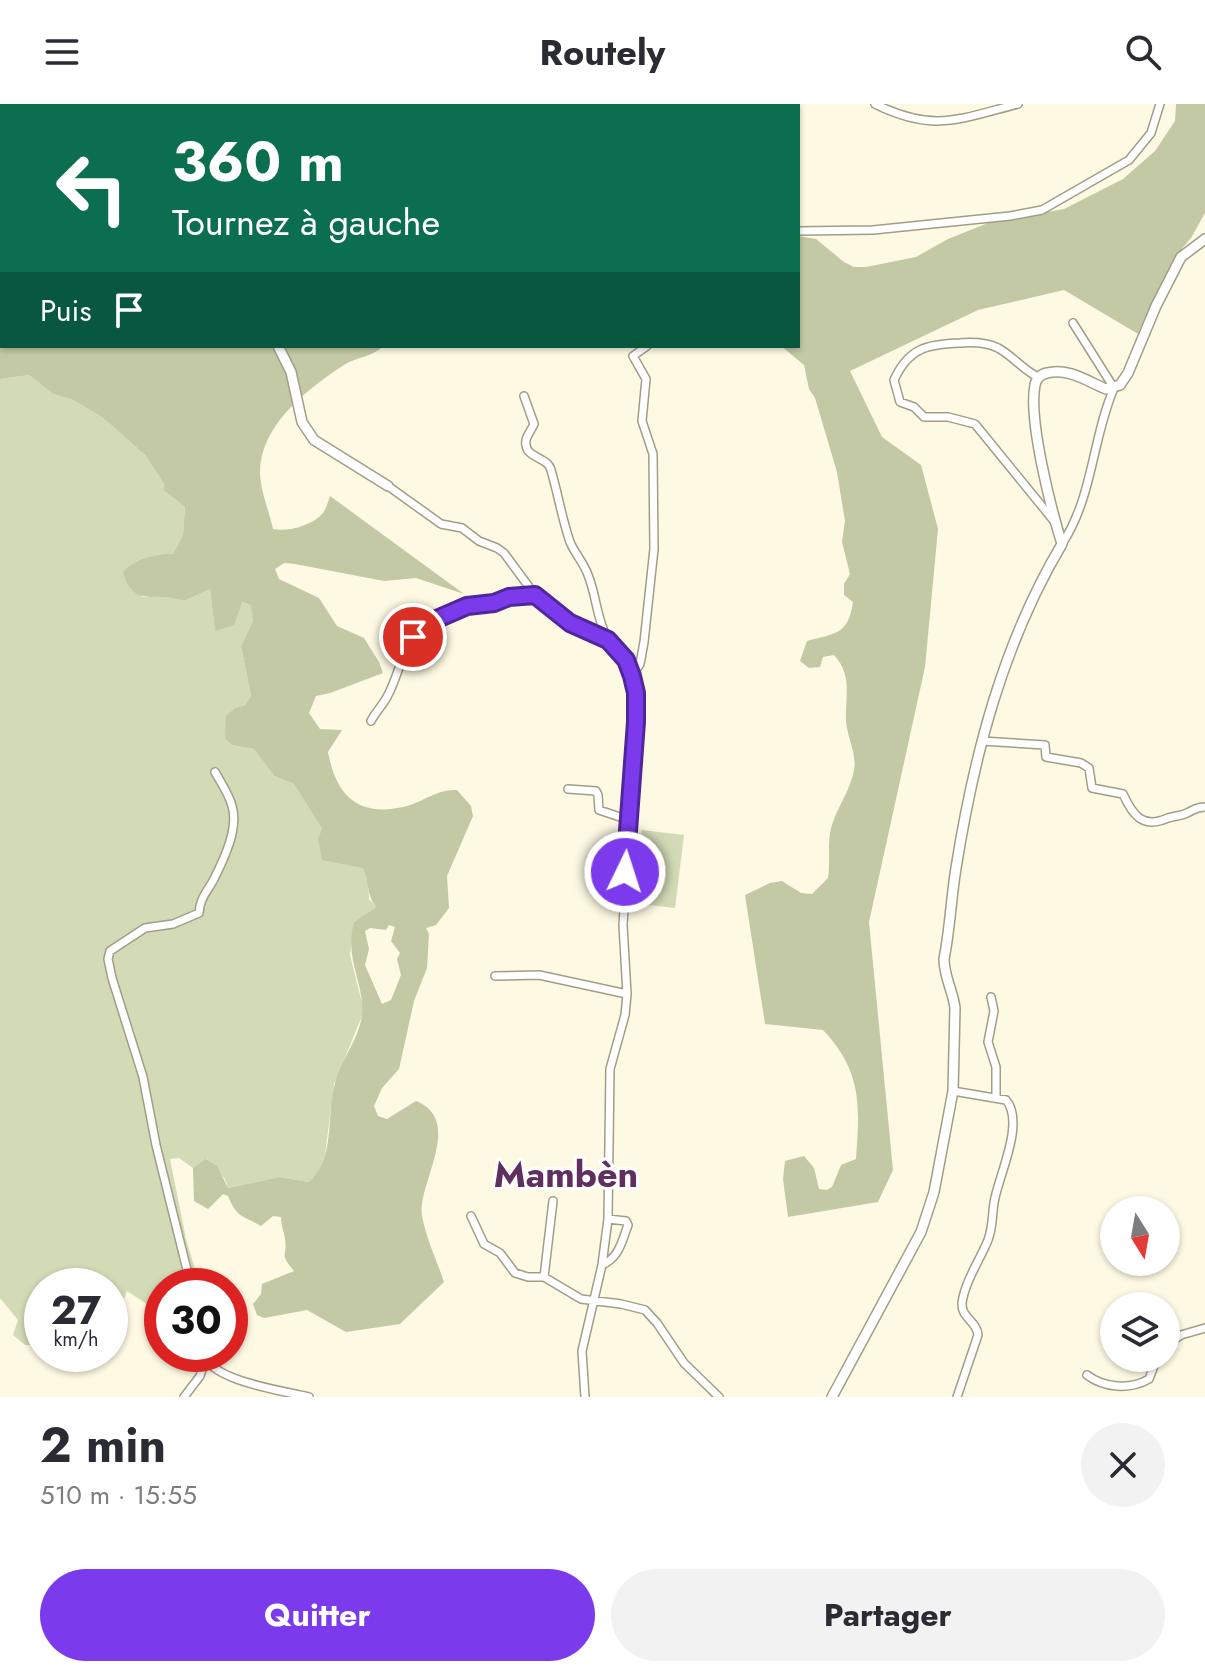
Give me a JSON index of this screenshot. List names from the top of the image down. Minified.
{"districts":["Mambèn"],"north":"bottom","page":{"header":"Routely","turn":["360 m","Tournez à gauche"],"then":"Puis","speed":"27 km/h","limit":"30","heading":["2 min","510 m · 15:55"],"buttons":["Quitter","Partager"]}}
